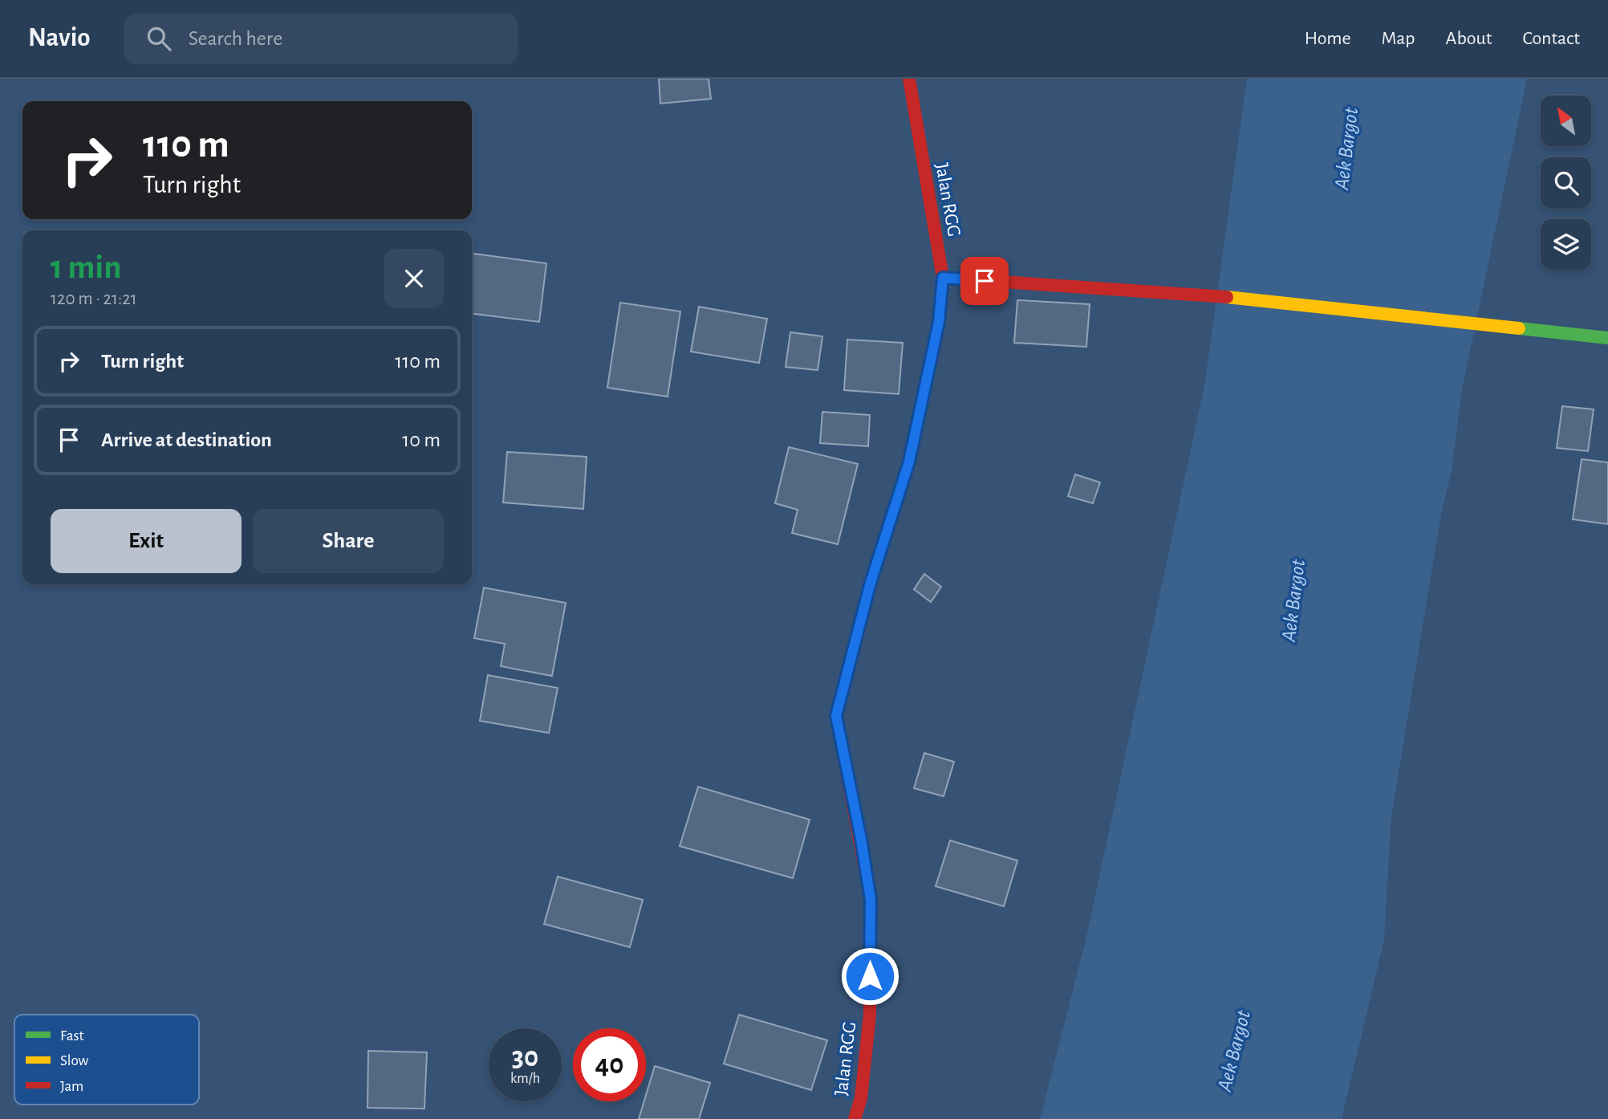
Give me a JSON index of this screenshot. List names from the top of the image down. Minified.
{"streets":{"street":["Jalan RGG"]},"water":["Aek Bargot"],"legend":["Fast","Slow","Jam"],"north":"top left","page":{"header":"Navio","search":"Search here","nav":["Home","Map","About","Contact"],"turn":["110 m","Turn right"],"heading":["1 min","120 m · 21:21"],"list":[{"name":"Turn right","value":"110 m"},{"name":"Arrive at destination","value":"10 m"}],"buttons":["Exit","Share"],"speed":"30 km/h","limit":"40"}}
